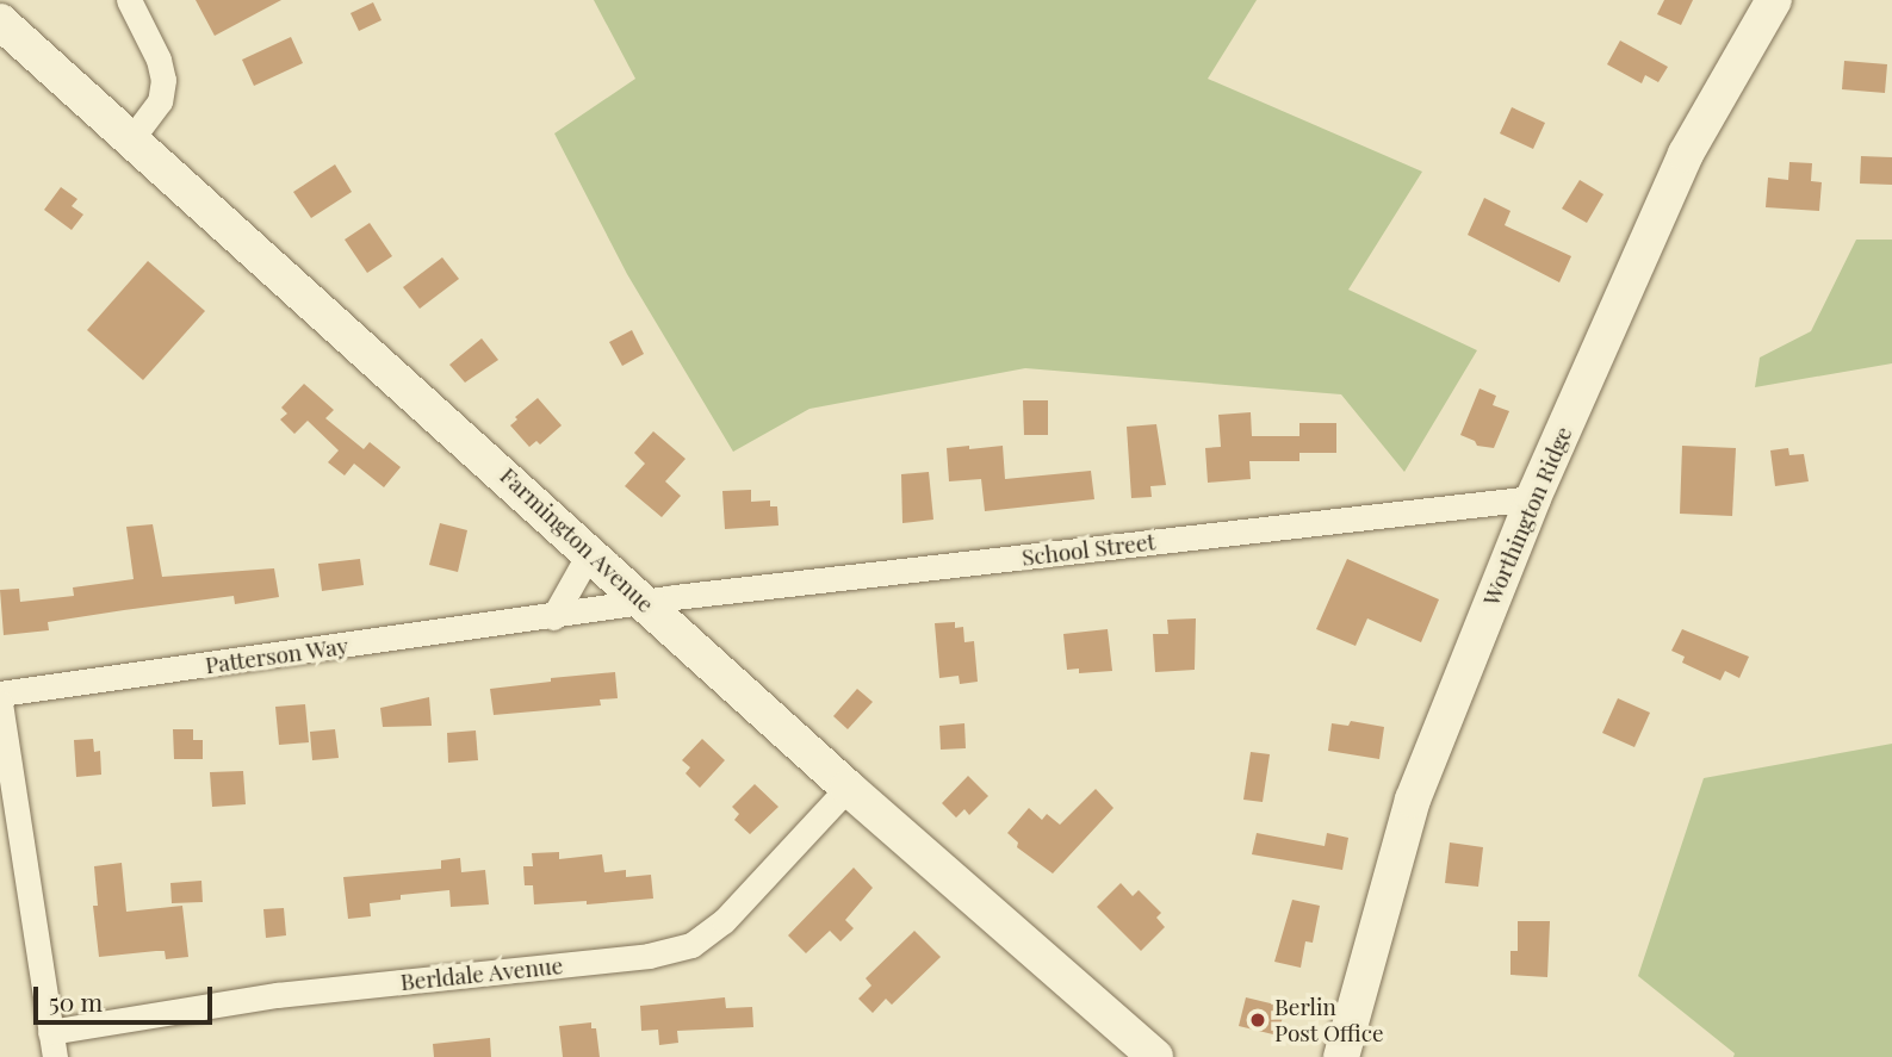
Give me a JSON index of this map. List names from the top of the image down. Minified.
{"streets":{"street":["Worthington Ridge","Farmington Avenue","School Street","Patterson Way","Berldale Avenue"]},"crossings":[["Worthington Ridge","School Street"],["Farmington Avenue","School Street"],["Farmington Avenue","Patterson Way"],["Farmington Avenue","Berldale Avenue"],["School Street","Patterson Way"]],"places":["Berlin Post Office"],"scale_bar":"50 m"}
